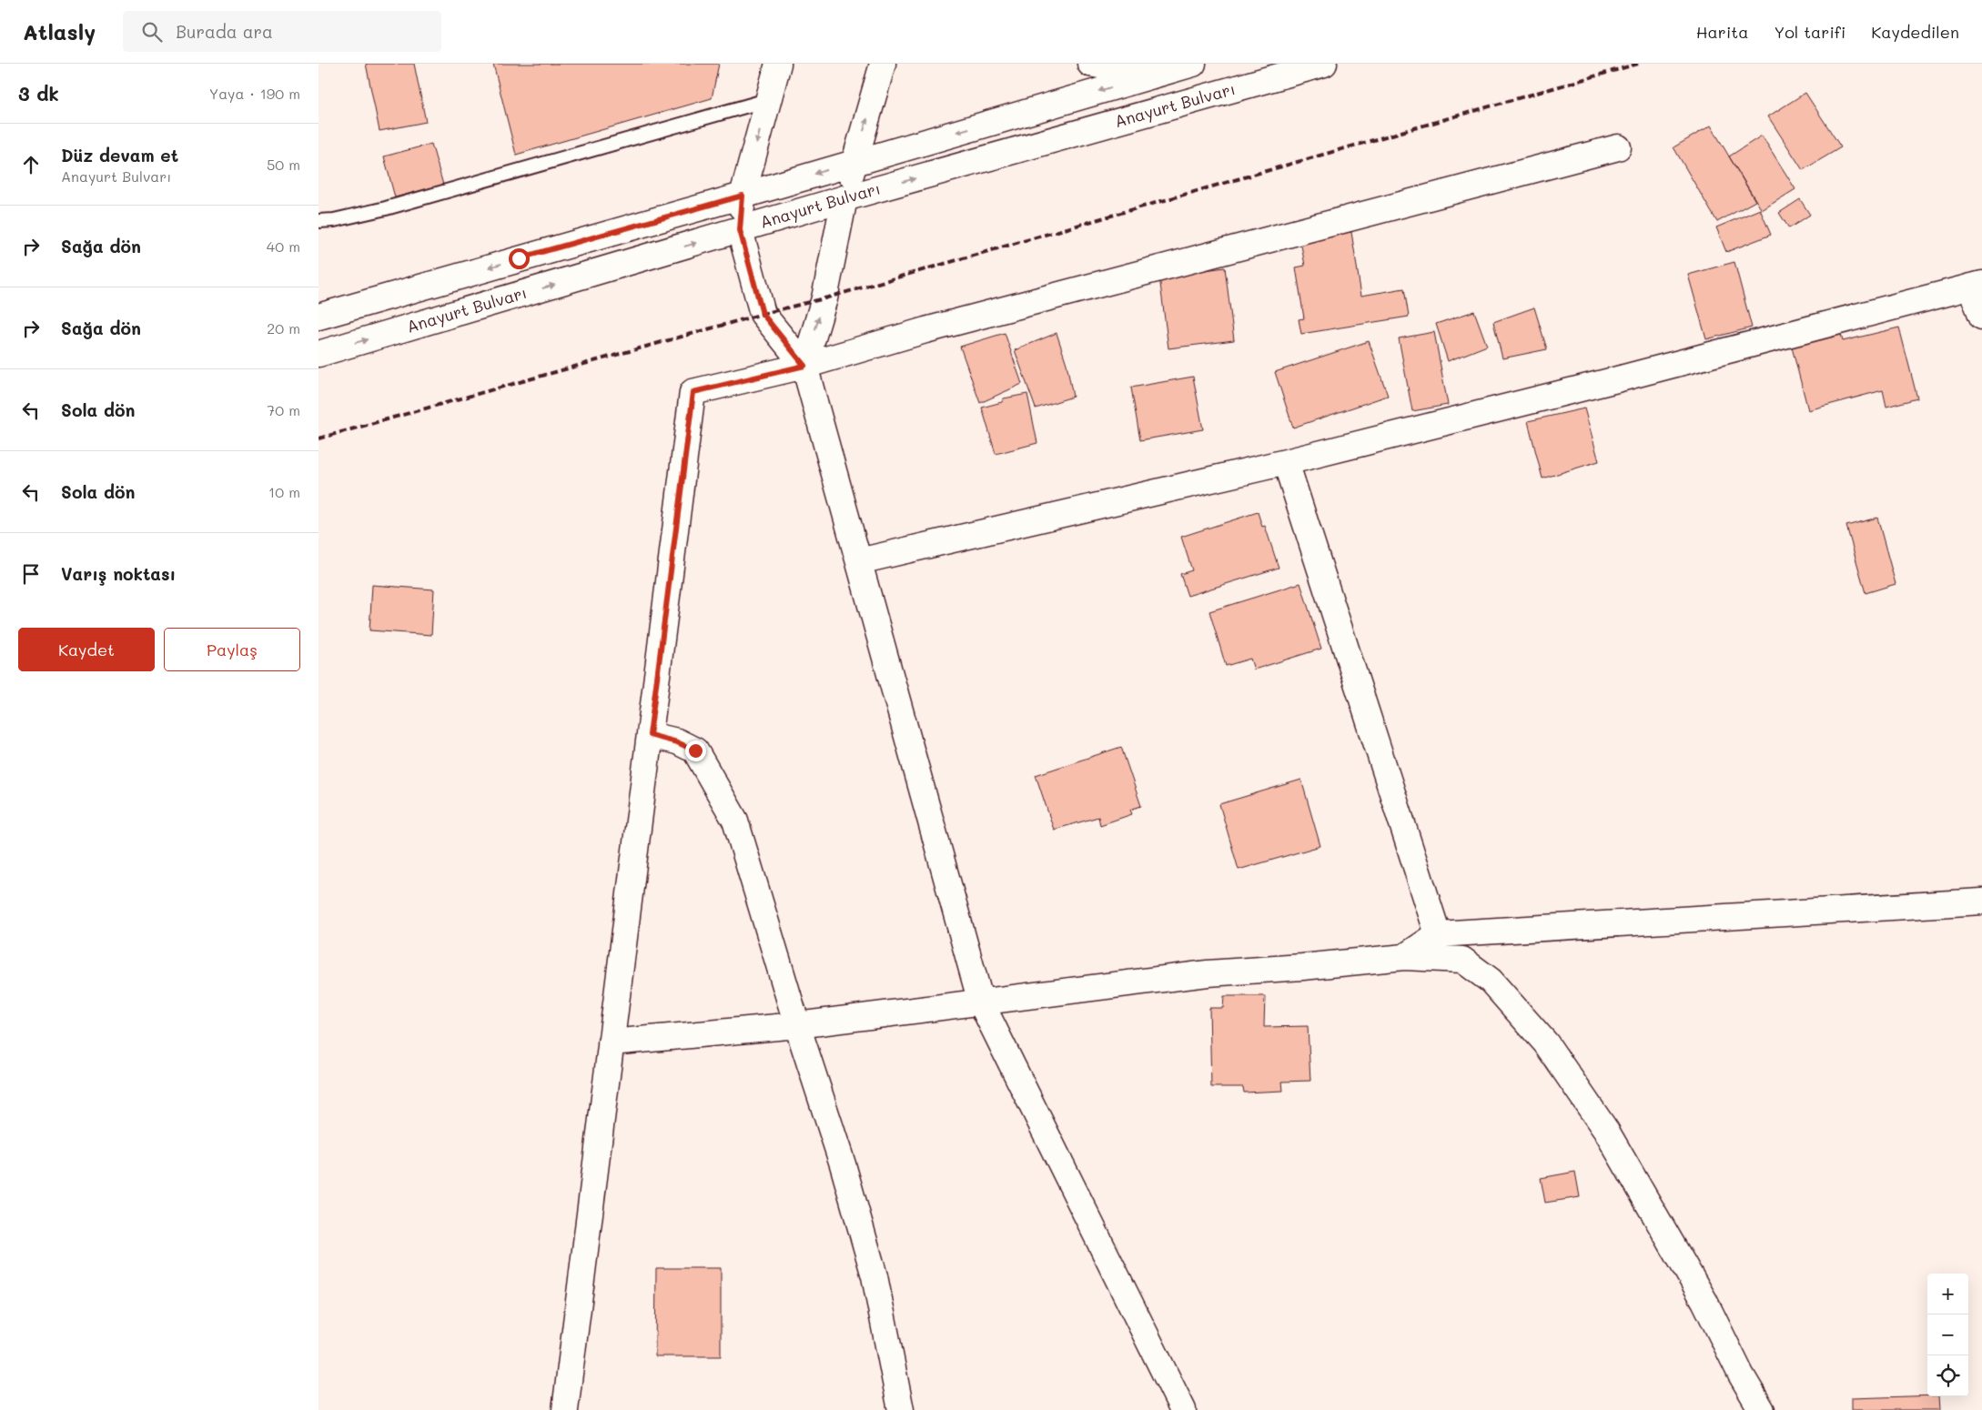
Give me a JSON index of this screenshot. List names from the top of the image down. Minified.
{"streets":{"street":["Anayurt Bulvarı"]},"page":{"header":"Atlasly","search":"Burada ara","nav":["Harita","Yol tarifi","Kaydedilen"],"heading":["3 dk","Yaya · 190 m"],"list":[["Düz devam et","Anayurt Bulvarı","50 m"],["Sağa dön","40 m"],["Sağa dön","20 m"],["Sola dön","70 m"],["Sola dön","10 m"],"Varış noktası"],"buttons":["Kaydet","Paylaş"],"map_buttons":["+","−"]}}
